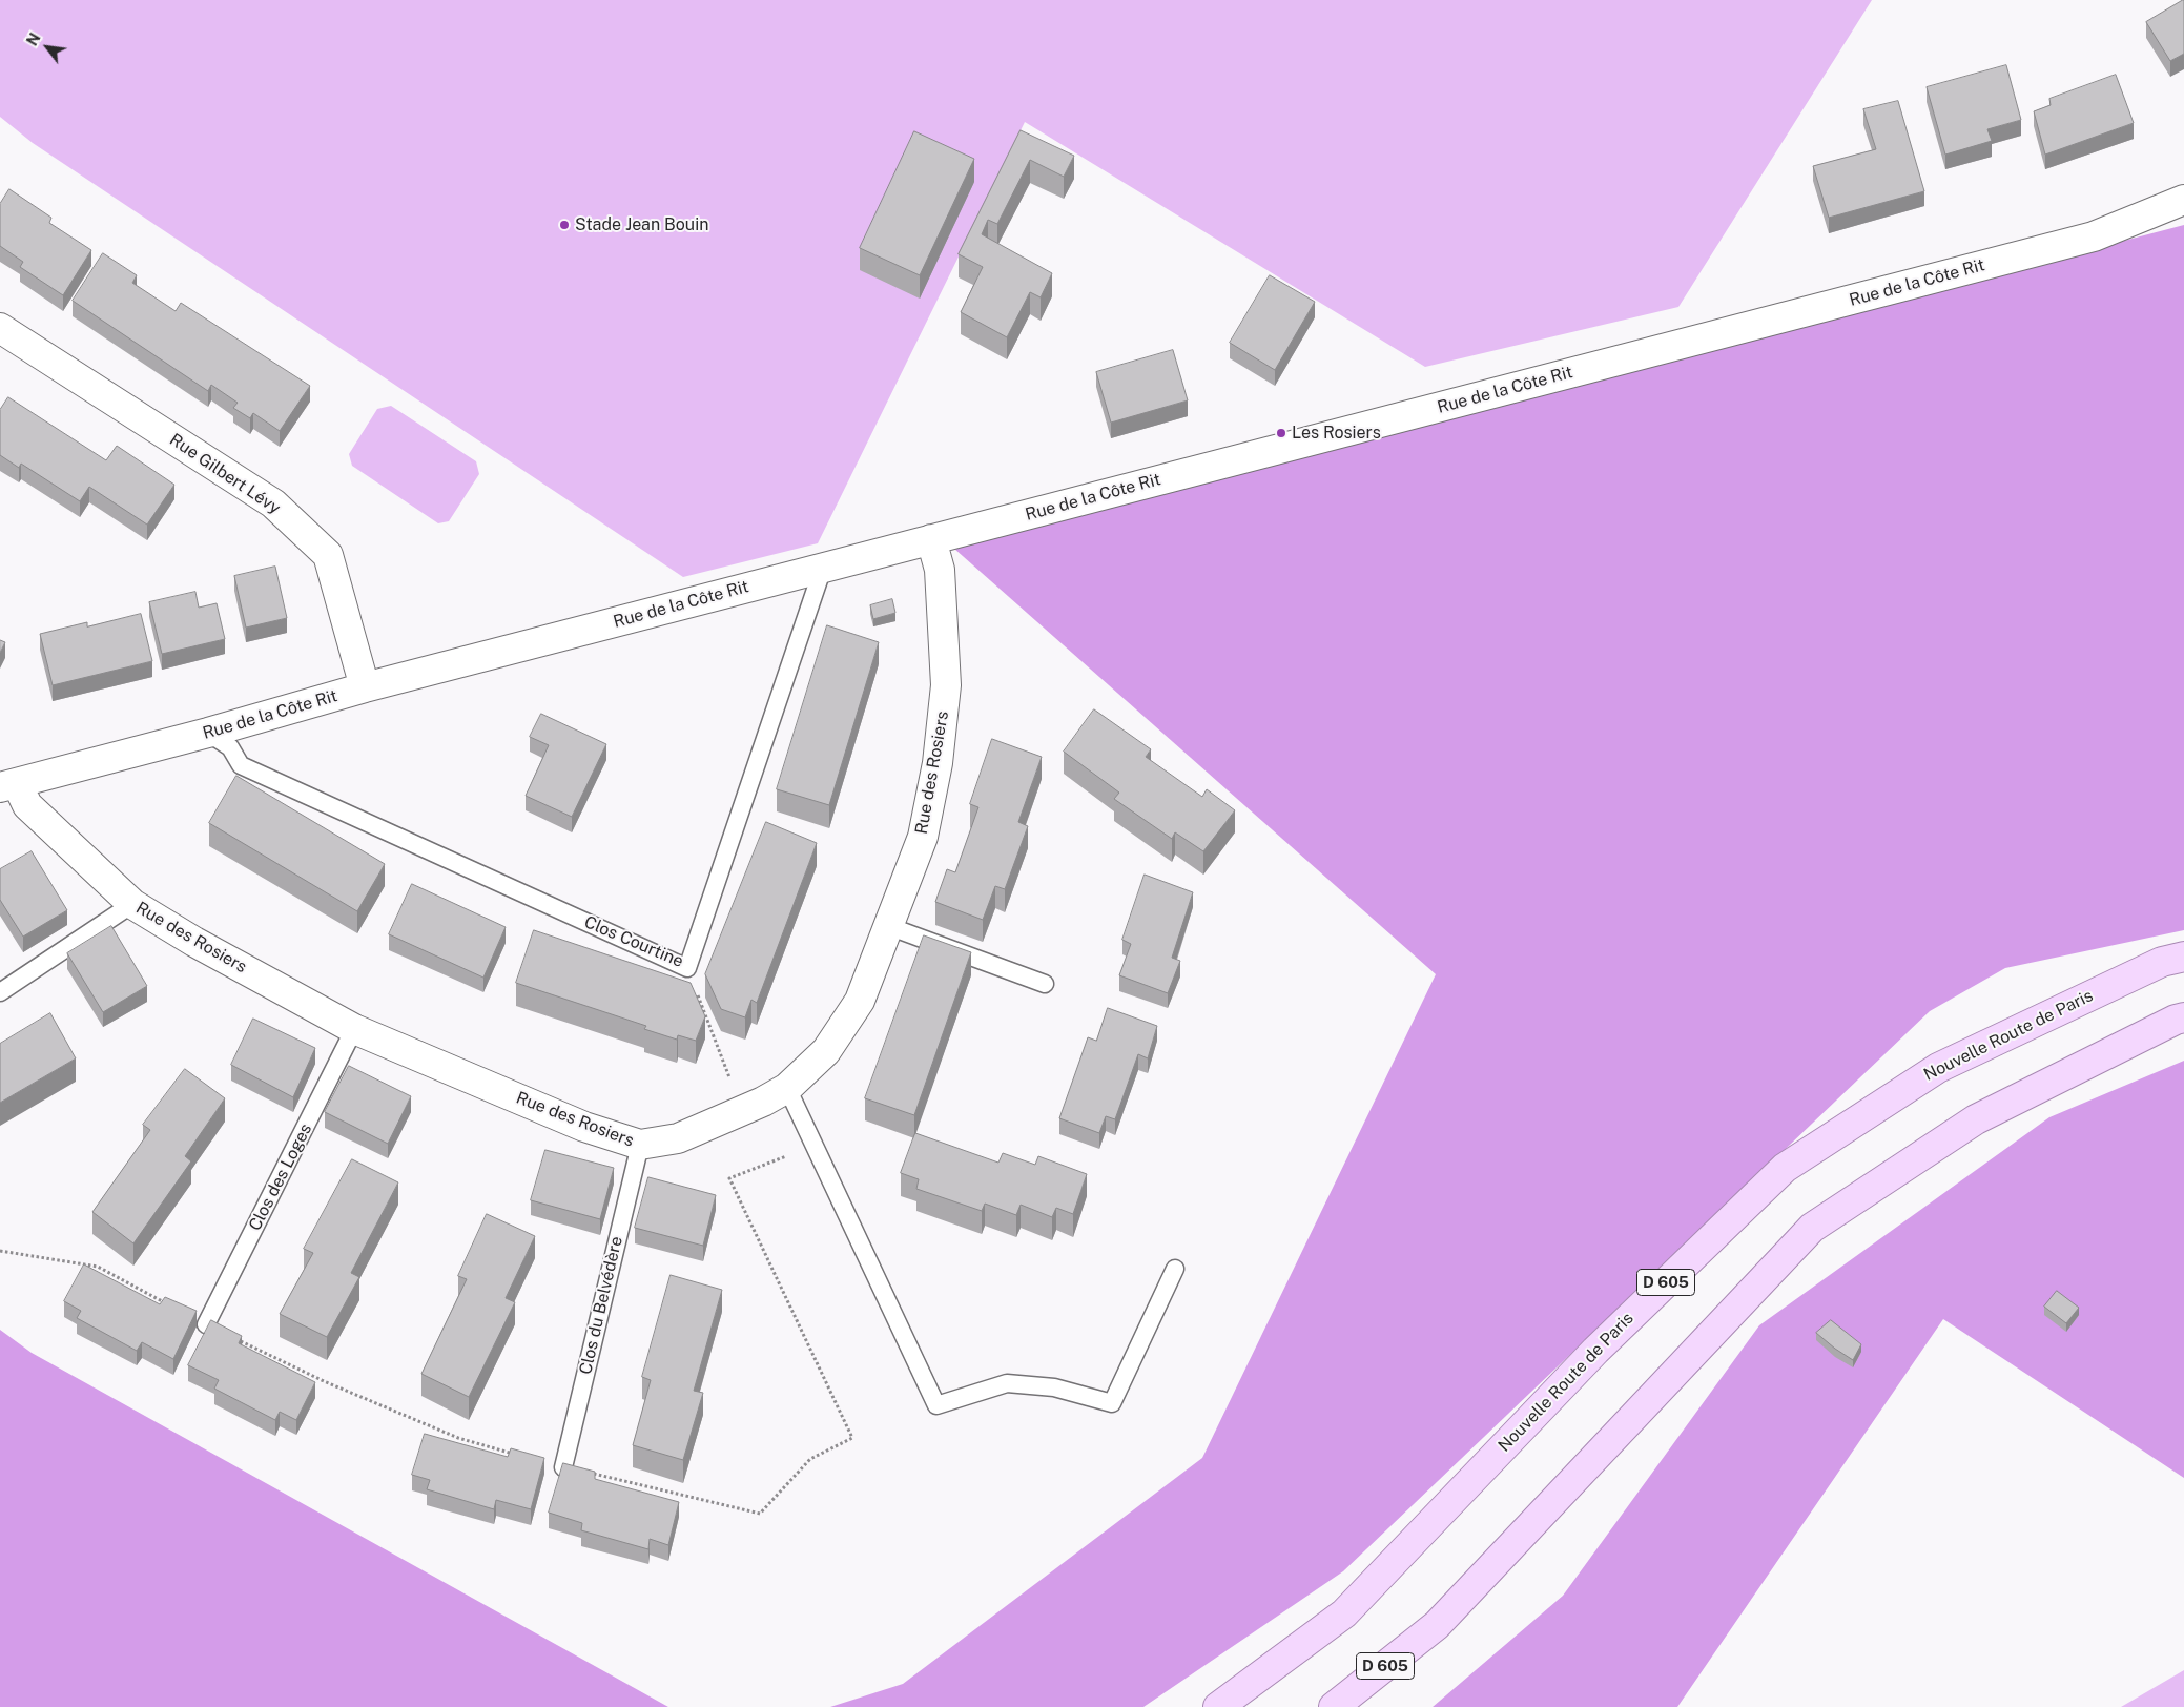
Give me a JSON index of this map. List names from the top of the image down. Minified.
{"streets":{"main road":["Nouvelle Route de Paris","D 605"],"street":["Rue de la Côte Rit","Rue Gilbert Lévy","Rue des Rosiers"],"lane":["Clos Courtine","Clos des Loges","Clos du Belvédère"]},"crossings":[["Rue de la Côte Rit","Rue Gilbert Lévy"],["Rue de la Côte Rit","Rue des Rosiers"],["Rue de la Côte Rit","Clos Courtine"],["Rue des Rosiers","Clos des Loges"],["Rue des Rosiers","Clos du Belvédère"]],"places":["Stade Jean Bouin","Les Rosiers"],"north":"top left"}
